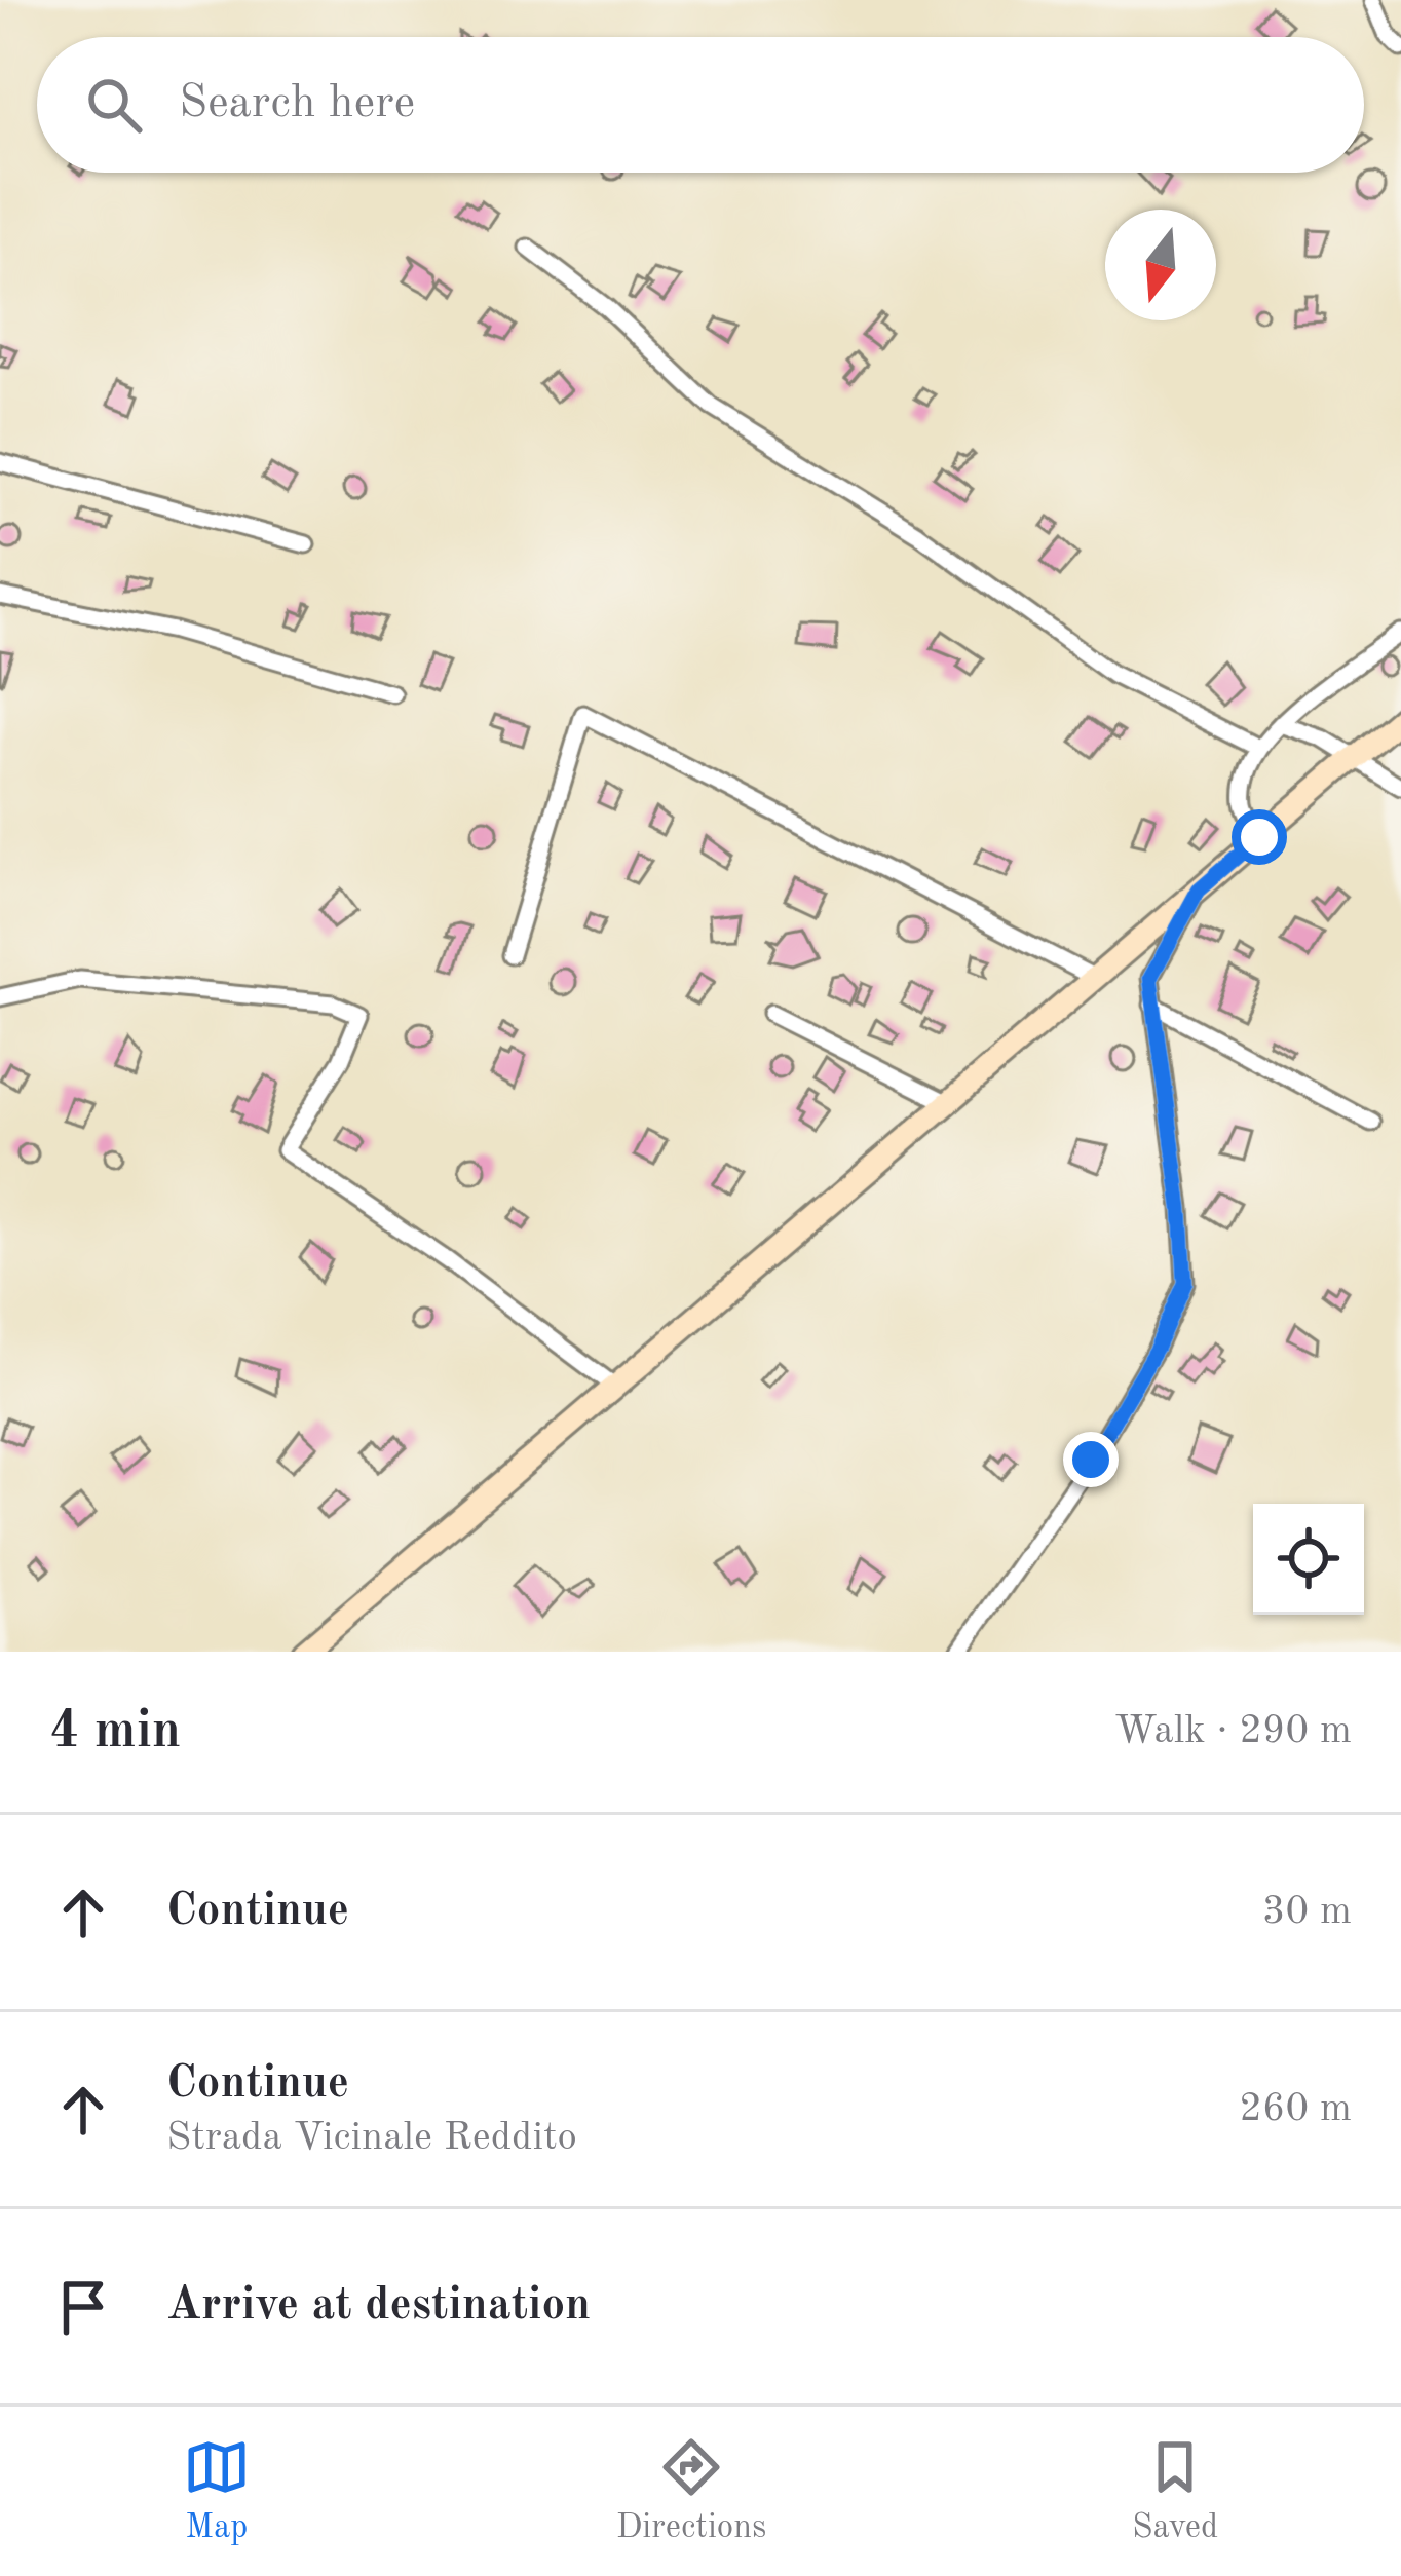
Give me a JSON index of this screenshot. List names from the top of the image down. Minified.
{"north":"bottom","page":{"search":"Search here","heading":["4 min","Walk · 290 m"],"list":[["Continue","30 m"],["Continue","Strada Vicinale Reddito","260 m"],"Arrive at destination"],"nav":["Map","Directions","Saved"]}}
